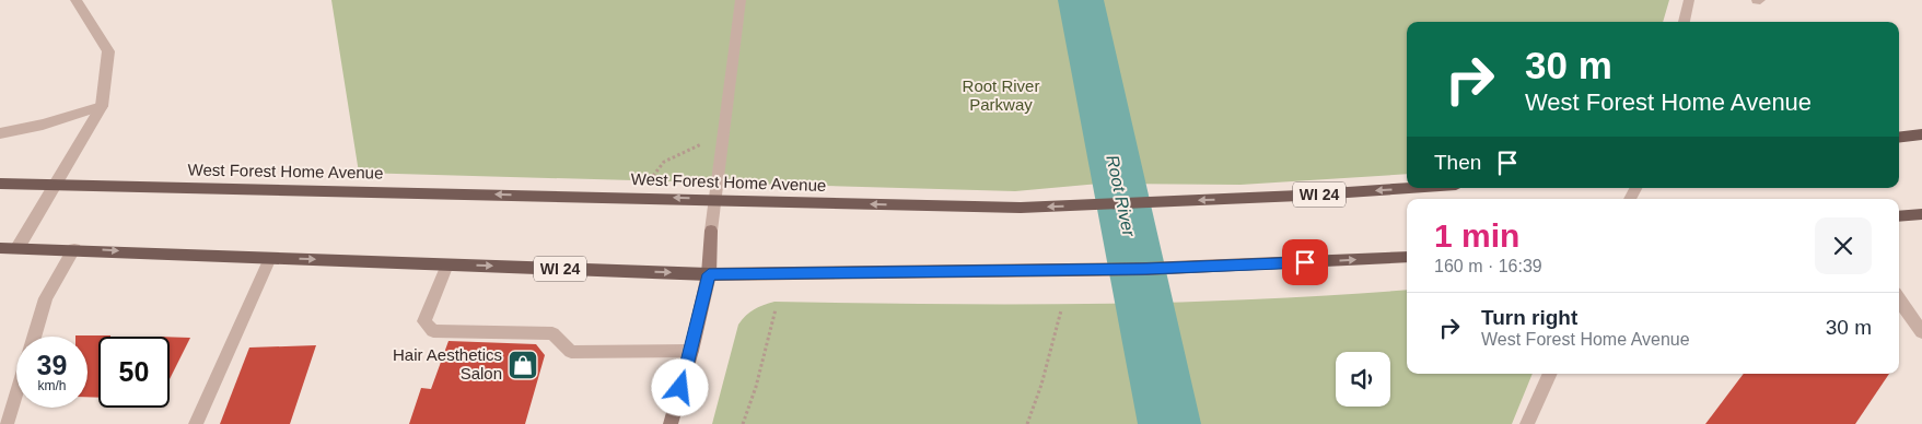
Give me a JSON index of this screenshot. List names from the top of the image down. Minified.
{"streets":{"main road":["West Forest Home Avenue","WI 24"]},"water":["Root River"],"parks":["Root River Parkway"],"places":{"shop":["Hair Aesthetics Salon"]},"page":{"turn":["30 m","West Forest Home Avenue"],"then":"Then","heading":["1 min","160 m · 16:39"],"list":[{"name":"Turn right","note":"West Forest Home Avenue","value":"30 m"}],"speed":"39 km/h","limit":"50"}}
